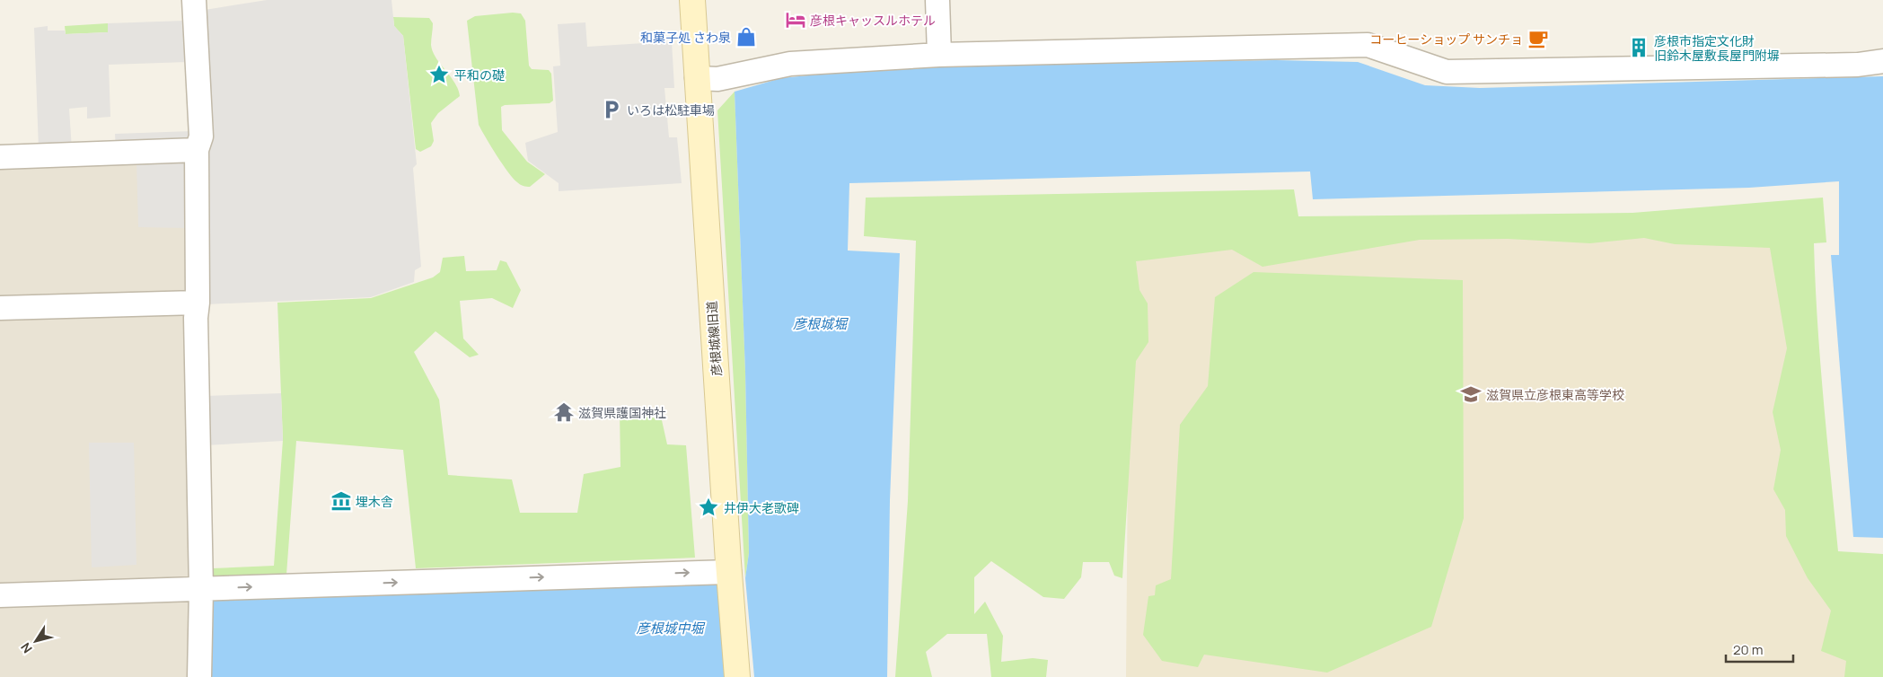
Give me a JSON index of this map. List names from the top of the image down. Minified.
{"streets":{"street":["彦根城線旧道"]},"water":["彦根城堀","彦根城中堀"],"places":{"hotel":["彦根キャッスルホテル"],"shop":["和菓子処 さわ泉"],"cafe":["コーヒーショップ サンチョ"],"building":["彦根市指定文化財 旧鈴木屋敷長屋門附塀"],"place":["平和の礎","井伊大老歌碑"],"parking":["いろは松駐車場"],"school or university":["滋賀県立彦根東高等学校"],"temple":["滋賀県護国神社"],"museum":["埋木舎"]},"scale_bar":"20 m","north":"bottom left"}
